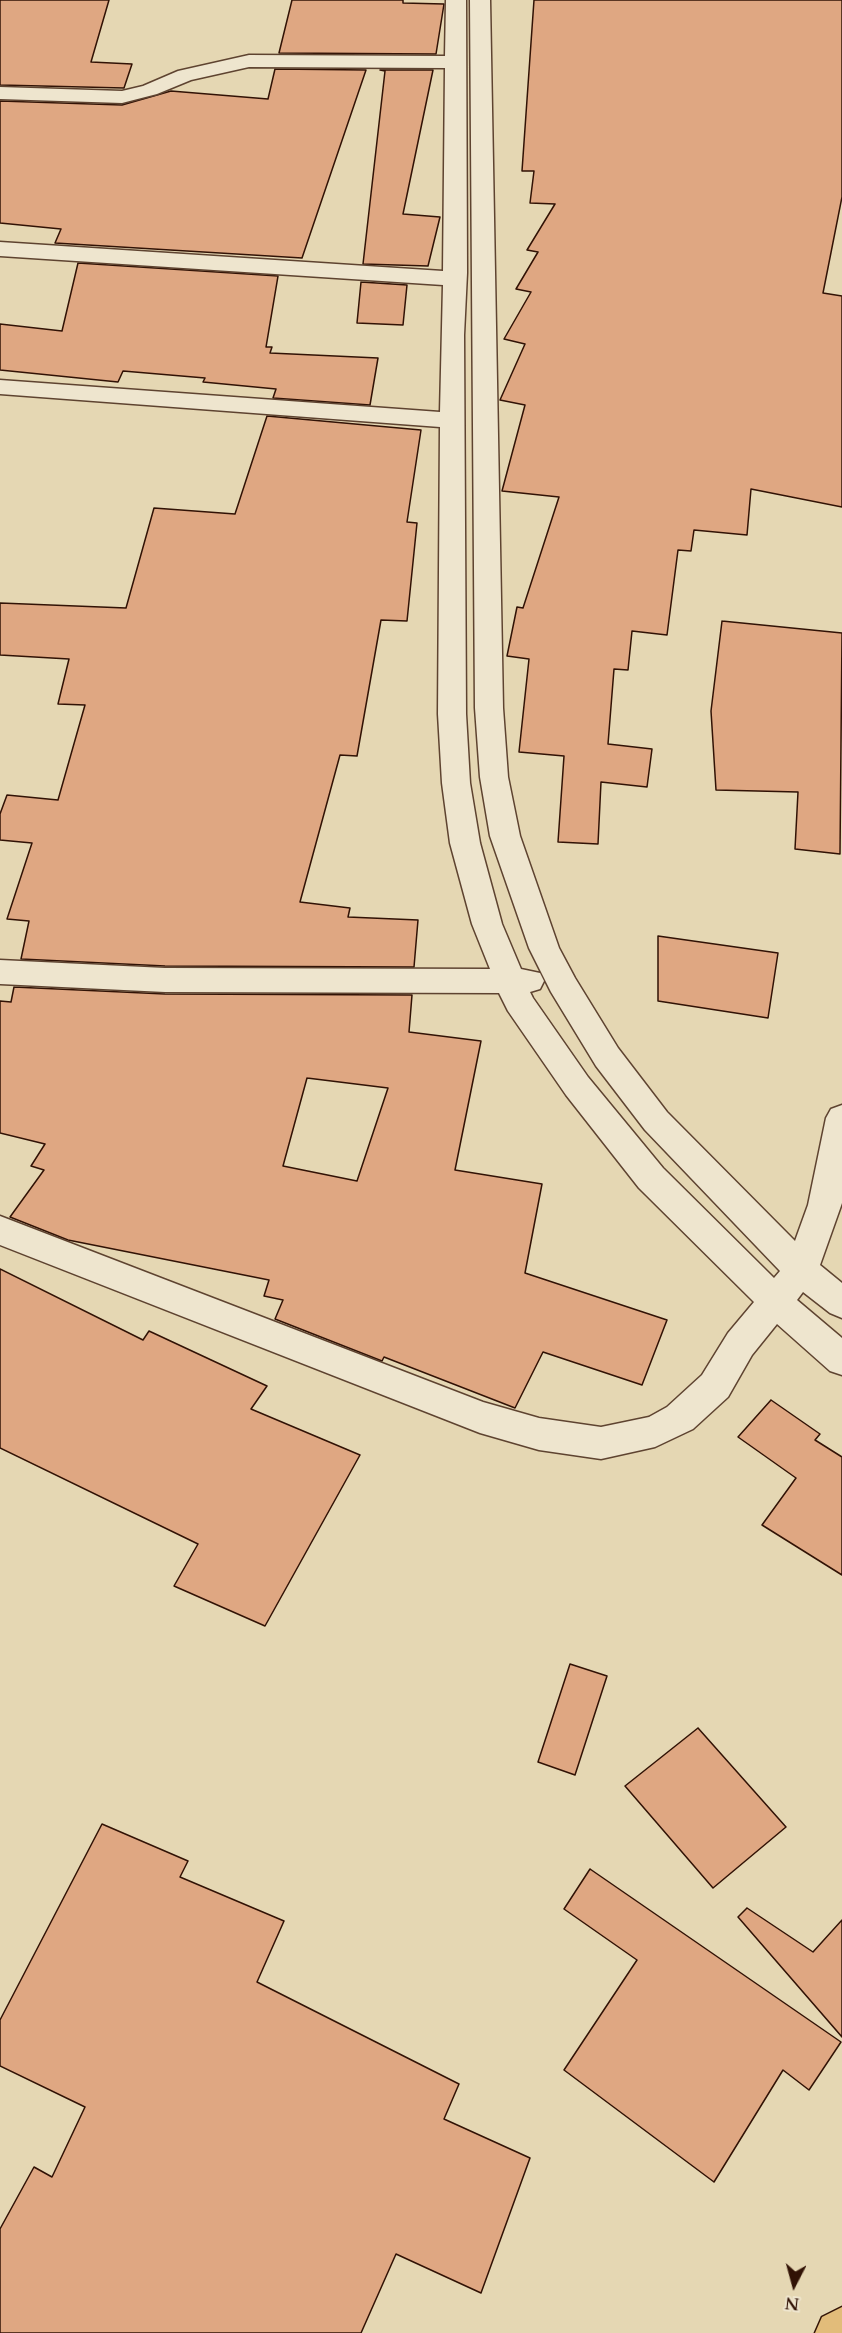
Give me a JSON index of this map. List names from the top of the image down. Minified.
{"north":"bottom"}
